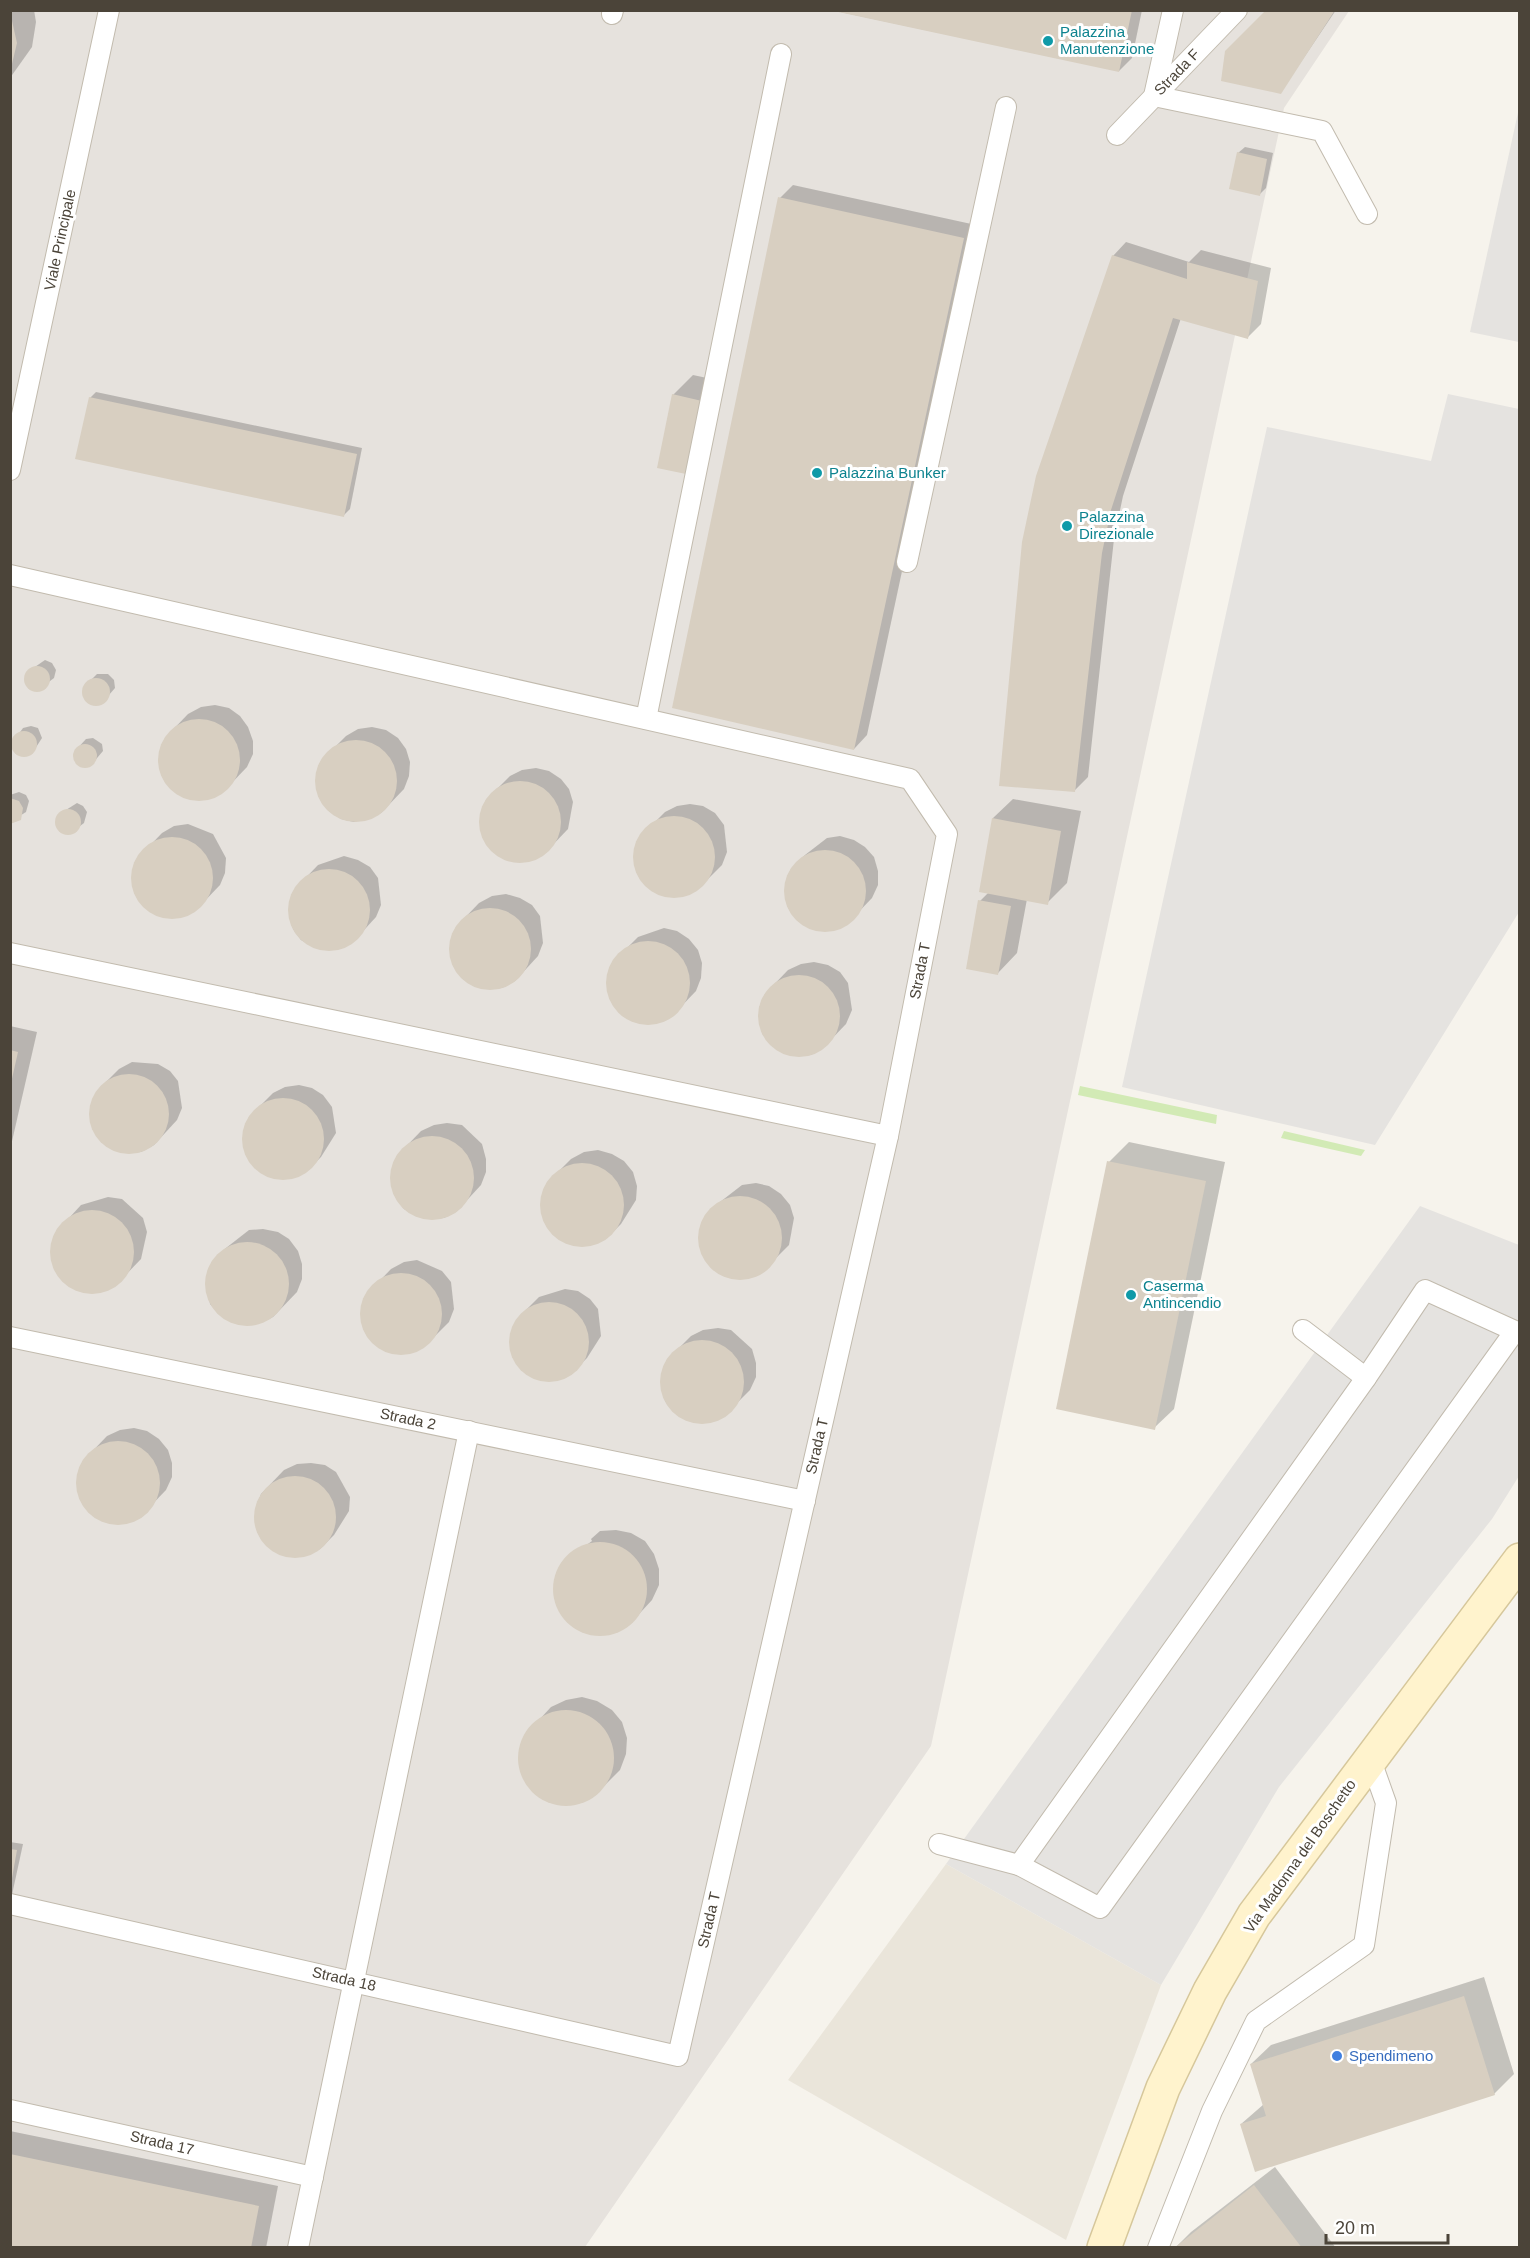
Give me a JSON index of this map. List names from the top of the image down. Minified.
{"streets":{"main road":["Via Madonna del Boschetto"],"lane":["Strada F","Viale Principale","Strada T","Strada 2","Strada 18","Strada 17"]},"crossings":[["Strada T","Strada 2"],["Strada T","Strada 18"]],"places":["Palazzina Manutenzione","Palazzina Bunker","Palazzina Direzionale","Caserma Antincendio","Spendimeno"],"scale_bar":"20 m"}
